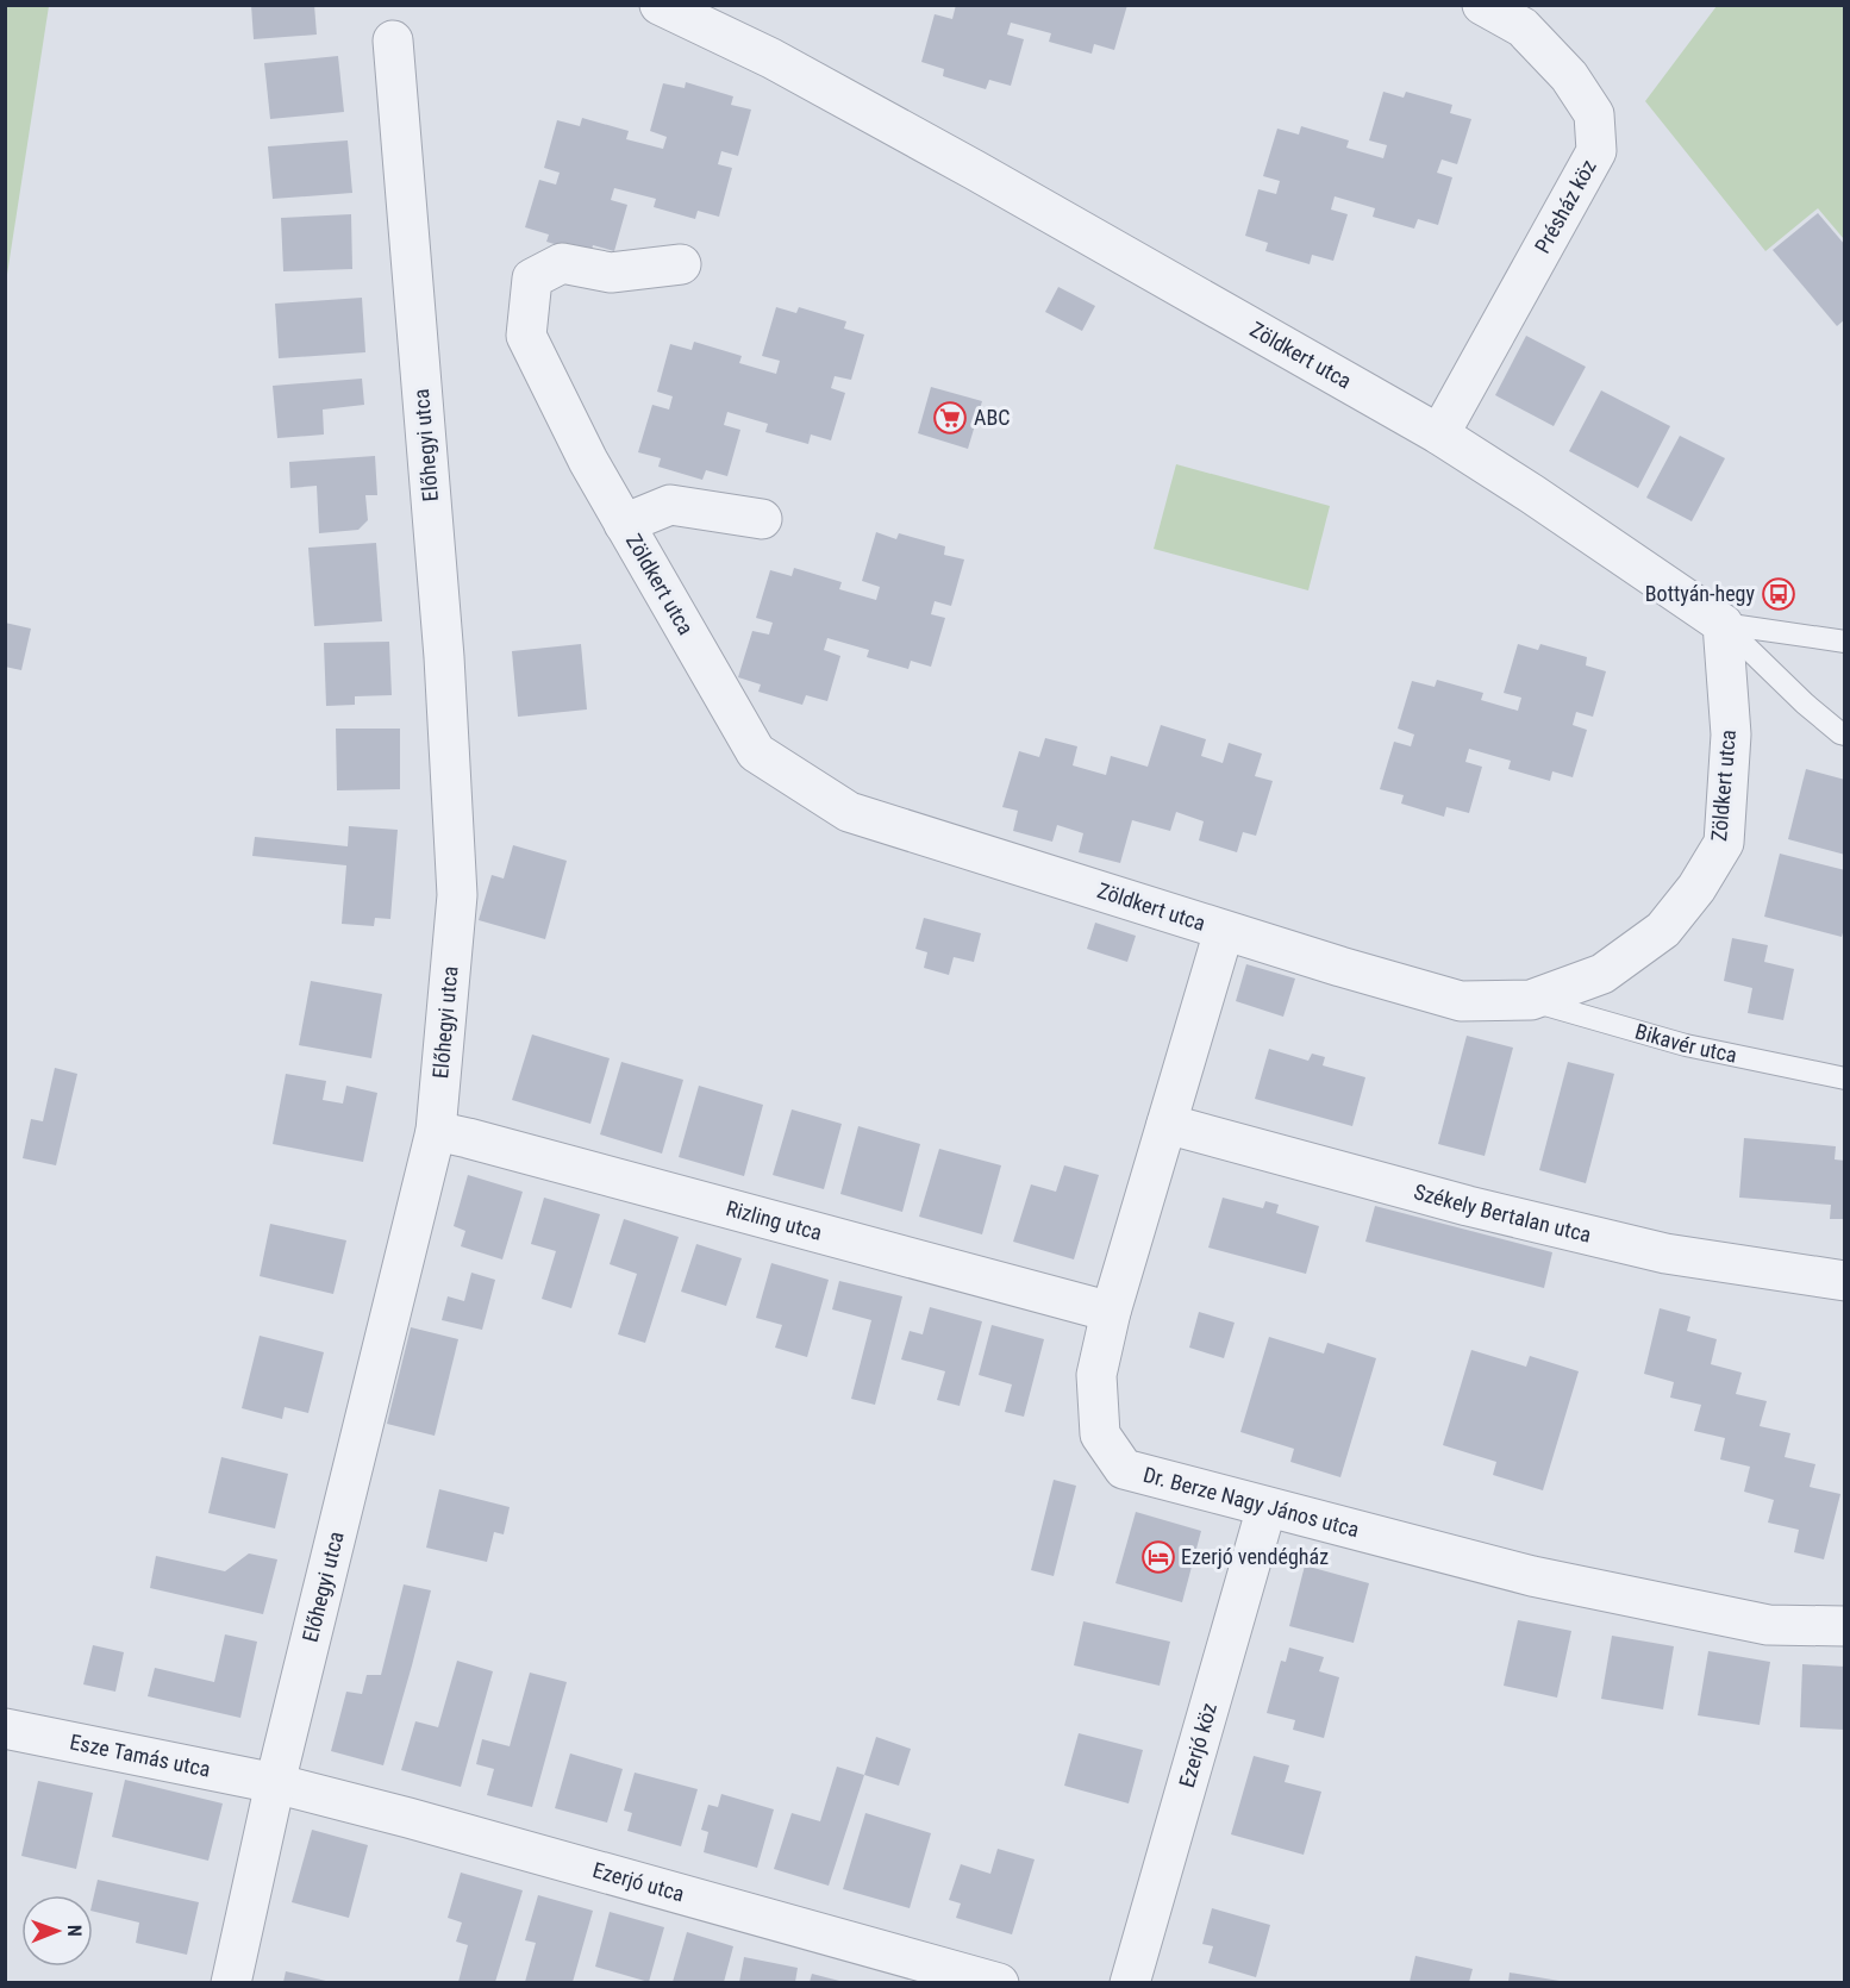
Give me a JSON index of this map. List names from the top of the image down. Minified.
{"streets":{"street":["Présház köz","Zöldkert utca","Előhegyi utca","Székely Bertalan utca","Rizling utca","Dr. Berze Nagy János utca","Ezerjó köz","Esze Tamás utca","Ezerjó utca"],"lane":["Bikavér utca"]},"crossings":[["Présház köz","Zöldkert utca"],["Zöldkert utca","Bikavér utca"],["Zöldkert utca","Dr. Berze Nagy János utca"],["Előhegyi utca","Rizling utca"],["Előhegyi utca","Esze Tamás utca"],["Előhegyi utca","Ezerjó utca"],["Székely Bertalan utca","Dr. Berze Nagy János utca"],["Rizling utca","Dr. Berze Nagy János utca"],["Dr. Berze Nagy János utca","Ezerjó köz"],["Esze Tamás utca","Ezerjó utca"]],"places":{"supermarket":["ABC"],"bus stop":["Bottyán-hegy"],"hotel":["Ezerjó vendégház"]},"north":"right"}
